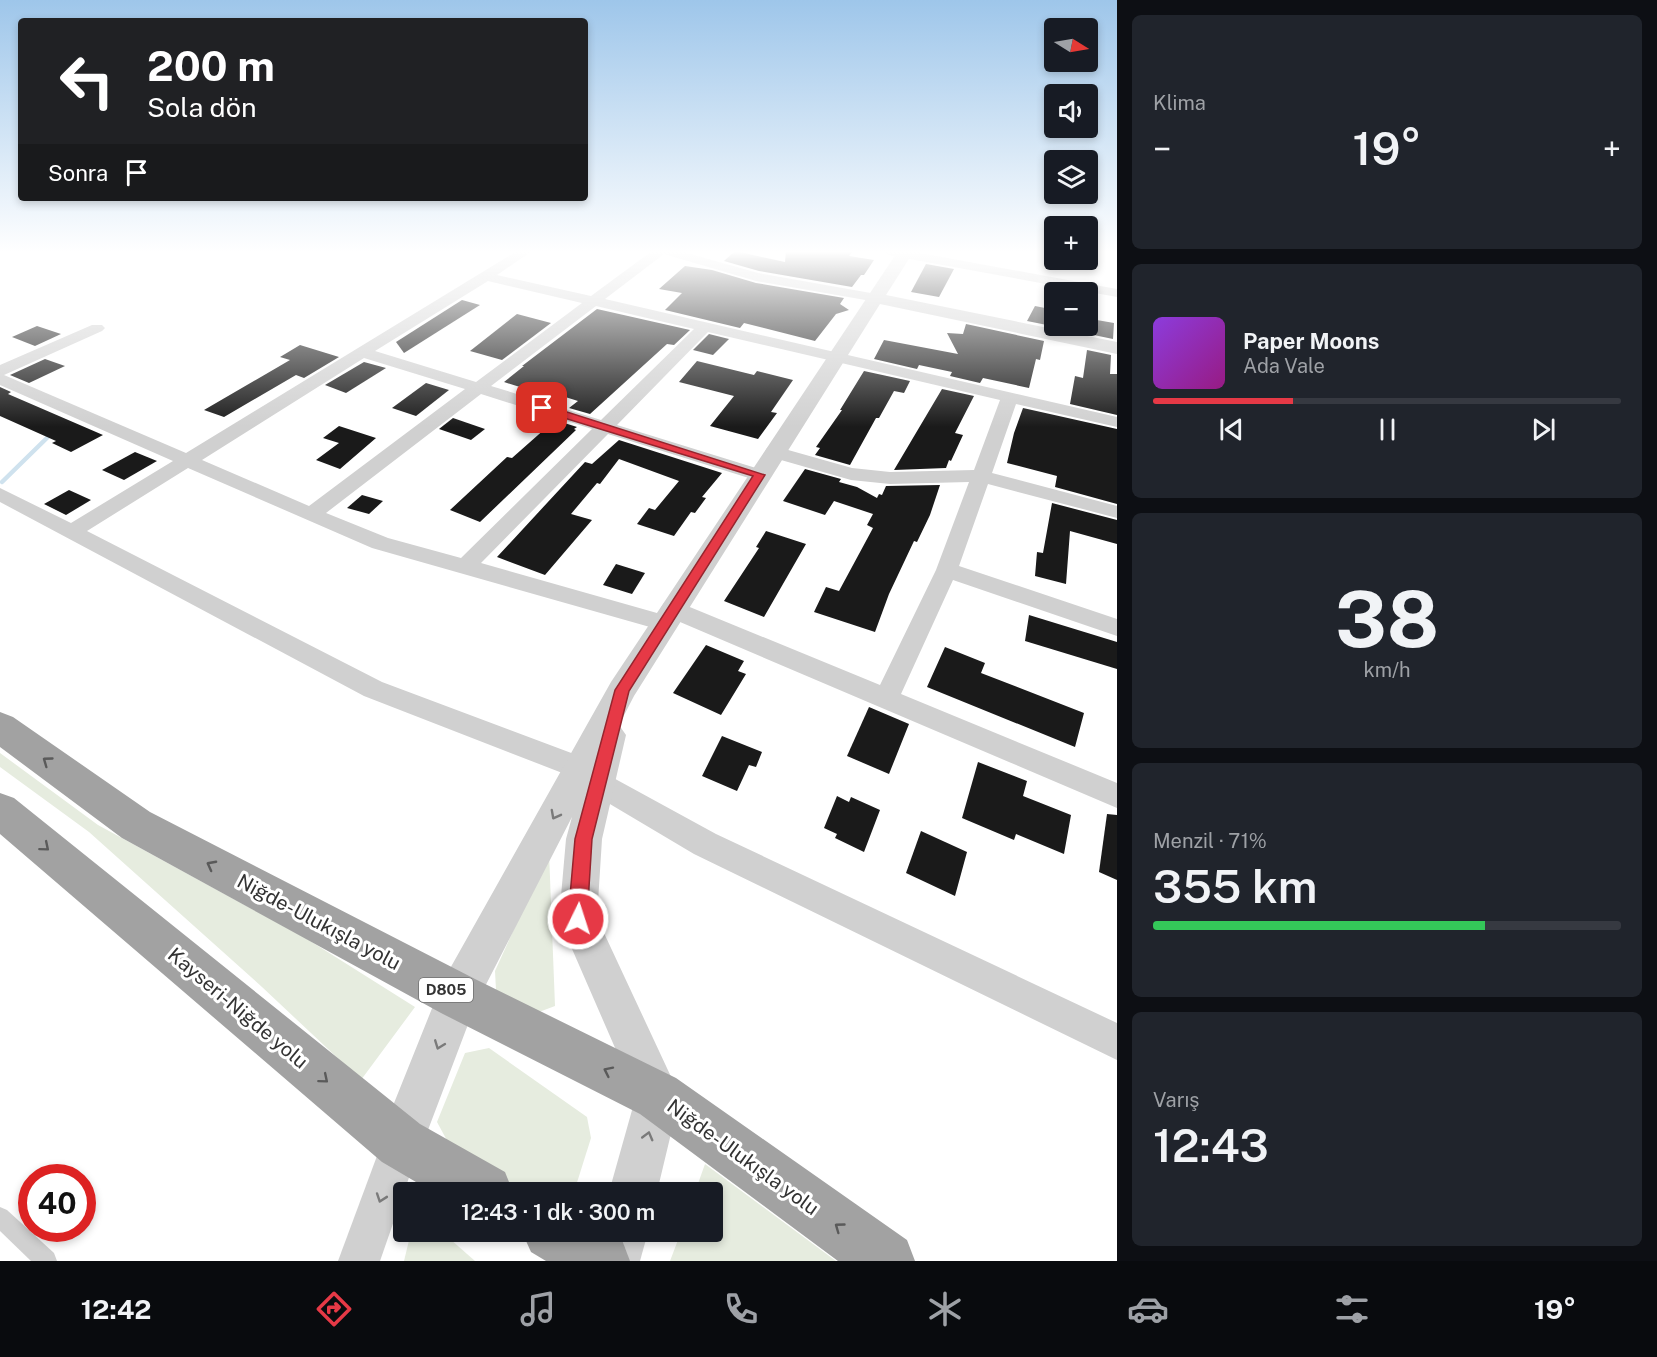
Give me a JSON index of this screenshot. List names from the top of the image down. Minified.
{"streets":{"highway":["Niğde-Ulukışla yolu","D805","Kayseri-Niğde yolu"]},"one_way":["Niğde-Ulukışla yolu","Kayseri-Niğde yolu"],"north":"right","page":{"tile":["Klima",["38","km/h"],["Menzil · 71%","355 km"],["Varış","12:43"]],"map_buttons":["+","−"],"turn":["200 m","Sola dön"],"heat":["−","19°","+"],"then":"Sonra","song":["Paper Moons","Ada Vale"],"limit":"40","trip":"12:43 · 1 dk · 300 m","tabs":["12:42","19°"]}}
